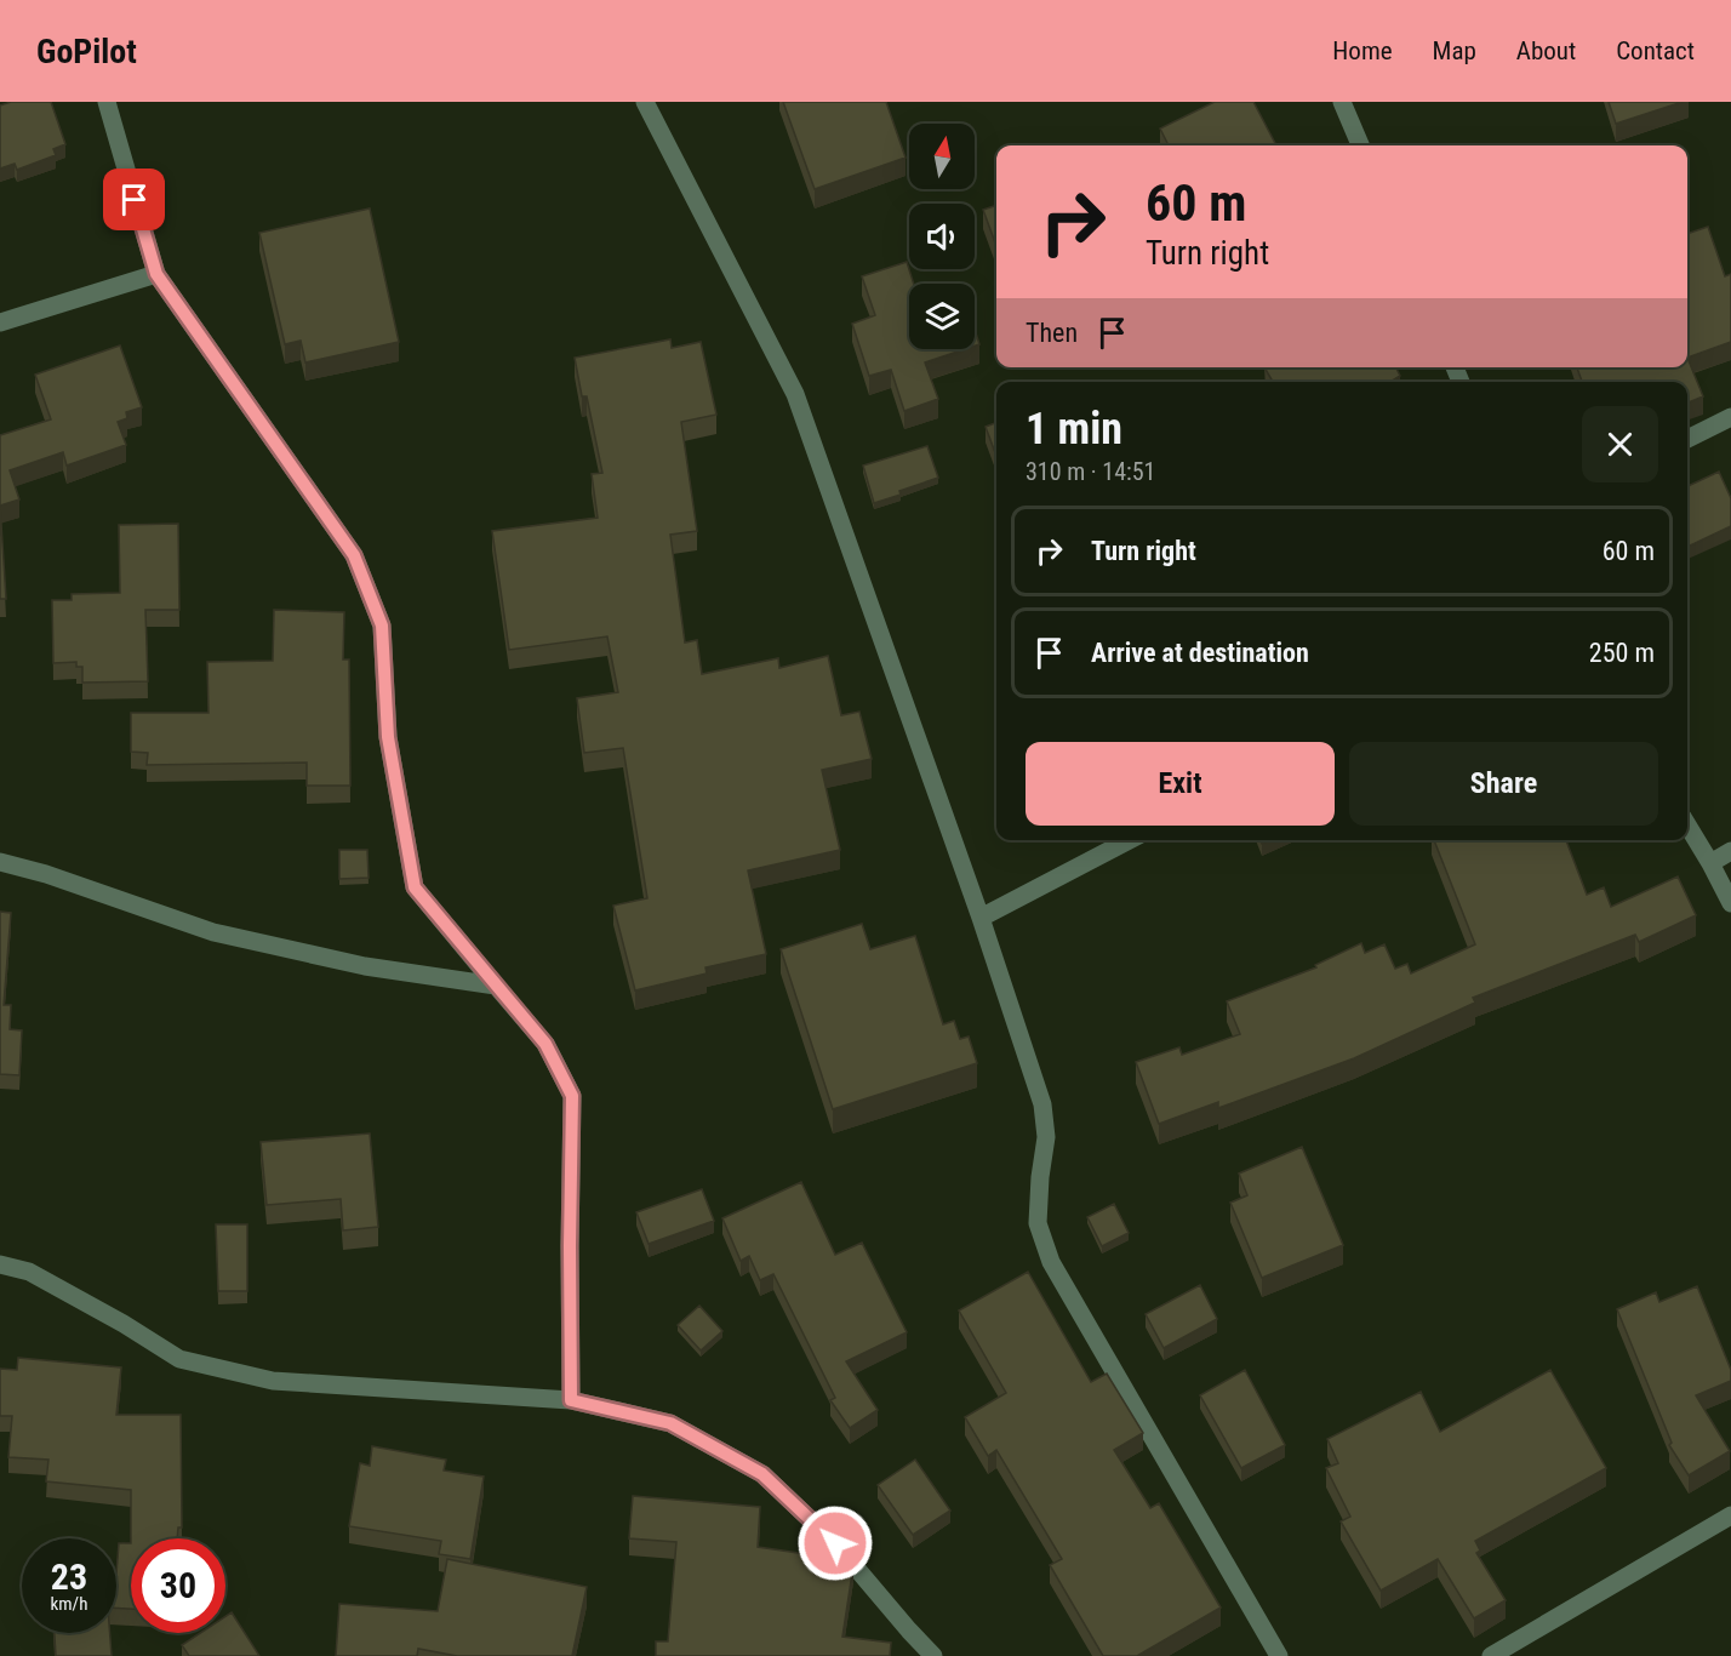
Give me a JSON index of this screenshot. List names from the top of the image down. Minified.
{"north":"top","page":{"header":"GoPilot","nav":["Home","Map","About","Contact"],"turn":["60 m","Turn right"],"then":"Then","heading":["1 min","310 m · 14:51"],"list":[{"name":"Turn right","value":"60 m"},{"name":"Arrive at destination","value":"250 m"}],"buttons":["Exit","Share"],"speed":"23 km/h","limit":"30"}}
